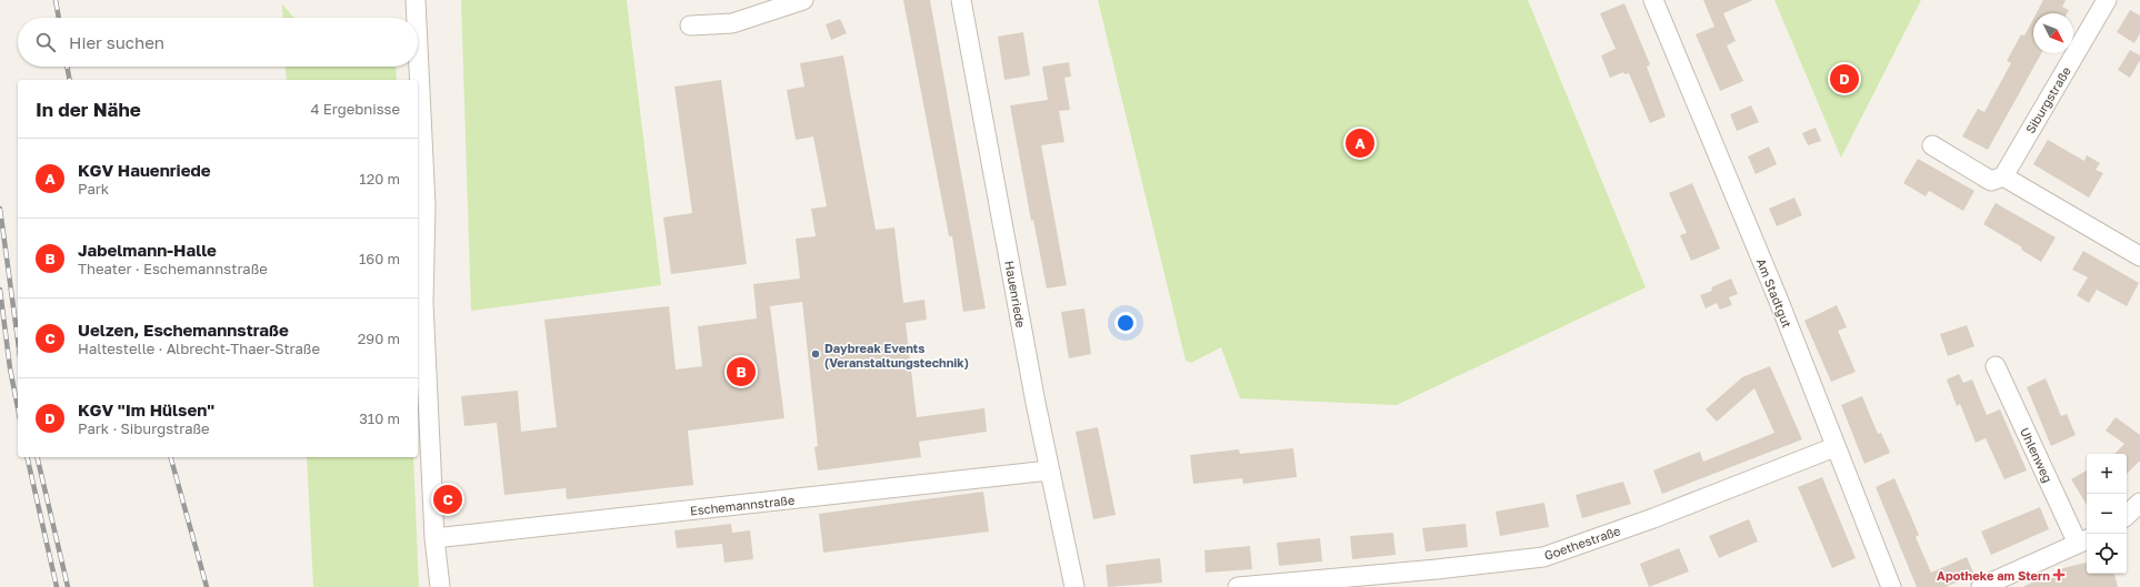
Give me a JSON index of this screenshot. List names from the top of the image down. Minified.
{"streets":{"street":["Siburgstraße","Am Stadtgut","Hauenriede","Uhlenweg","Eschemannstraße","Goethestraße"]},"crossings":[["Am Stadtgut","Goethestraße"],["Hauenriede","Eschemannstraße"]],"places":{"other":["Daybreak Events (Veranstaltungstechnik)"],"health":["Apotheke am Stern"]},"north":"bottom right","page":{"search":"Hier suchen","pins":["D","A","B","C"],"heading":["In der Nähe","4 Ergebnisse"],"list":[{"mark":"A","name":"KGV Hauenriede","note":"Park","value":"120 m"},{"mark":"B","name":"Jabelmann-Halle","note":"Theater · Eschemannstraße","value":"160 m"},{"mark":"C","name":"Uelzen, Eschemannstraße","note":"Haltestelle · Albrecht-Thaer-Straße","value":"290 m"},{"mark":"D","name":"KGV \"Im Hülsen\"","note":"Park · Siburgstraße","value":"310 m"}],"map_buttons":["+","−"]}}
